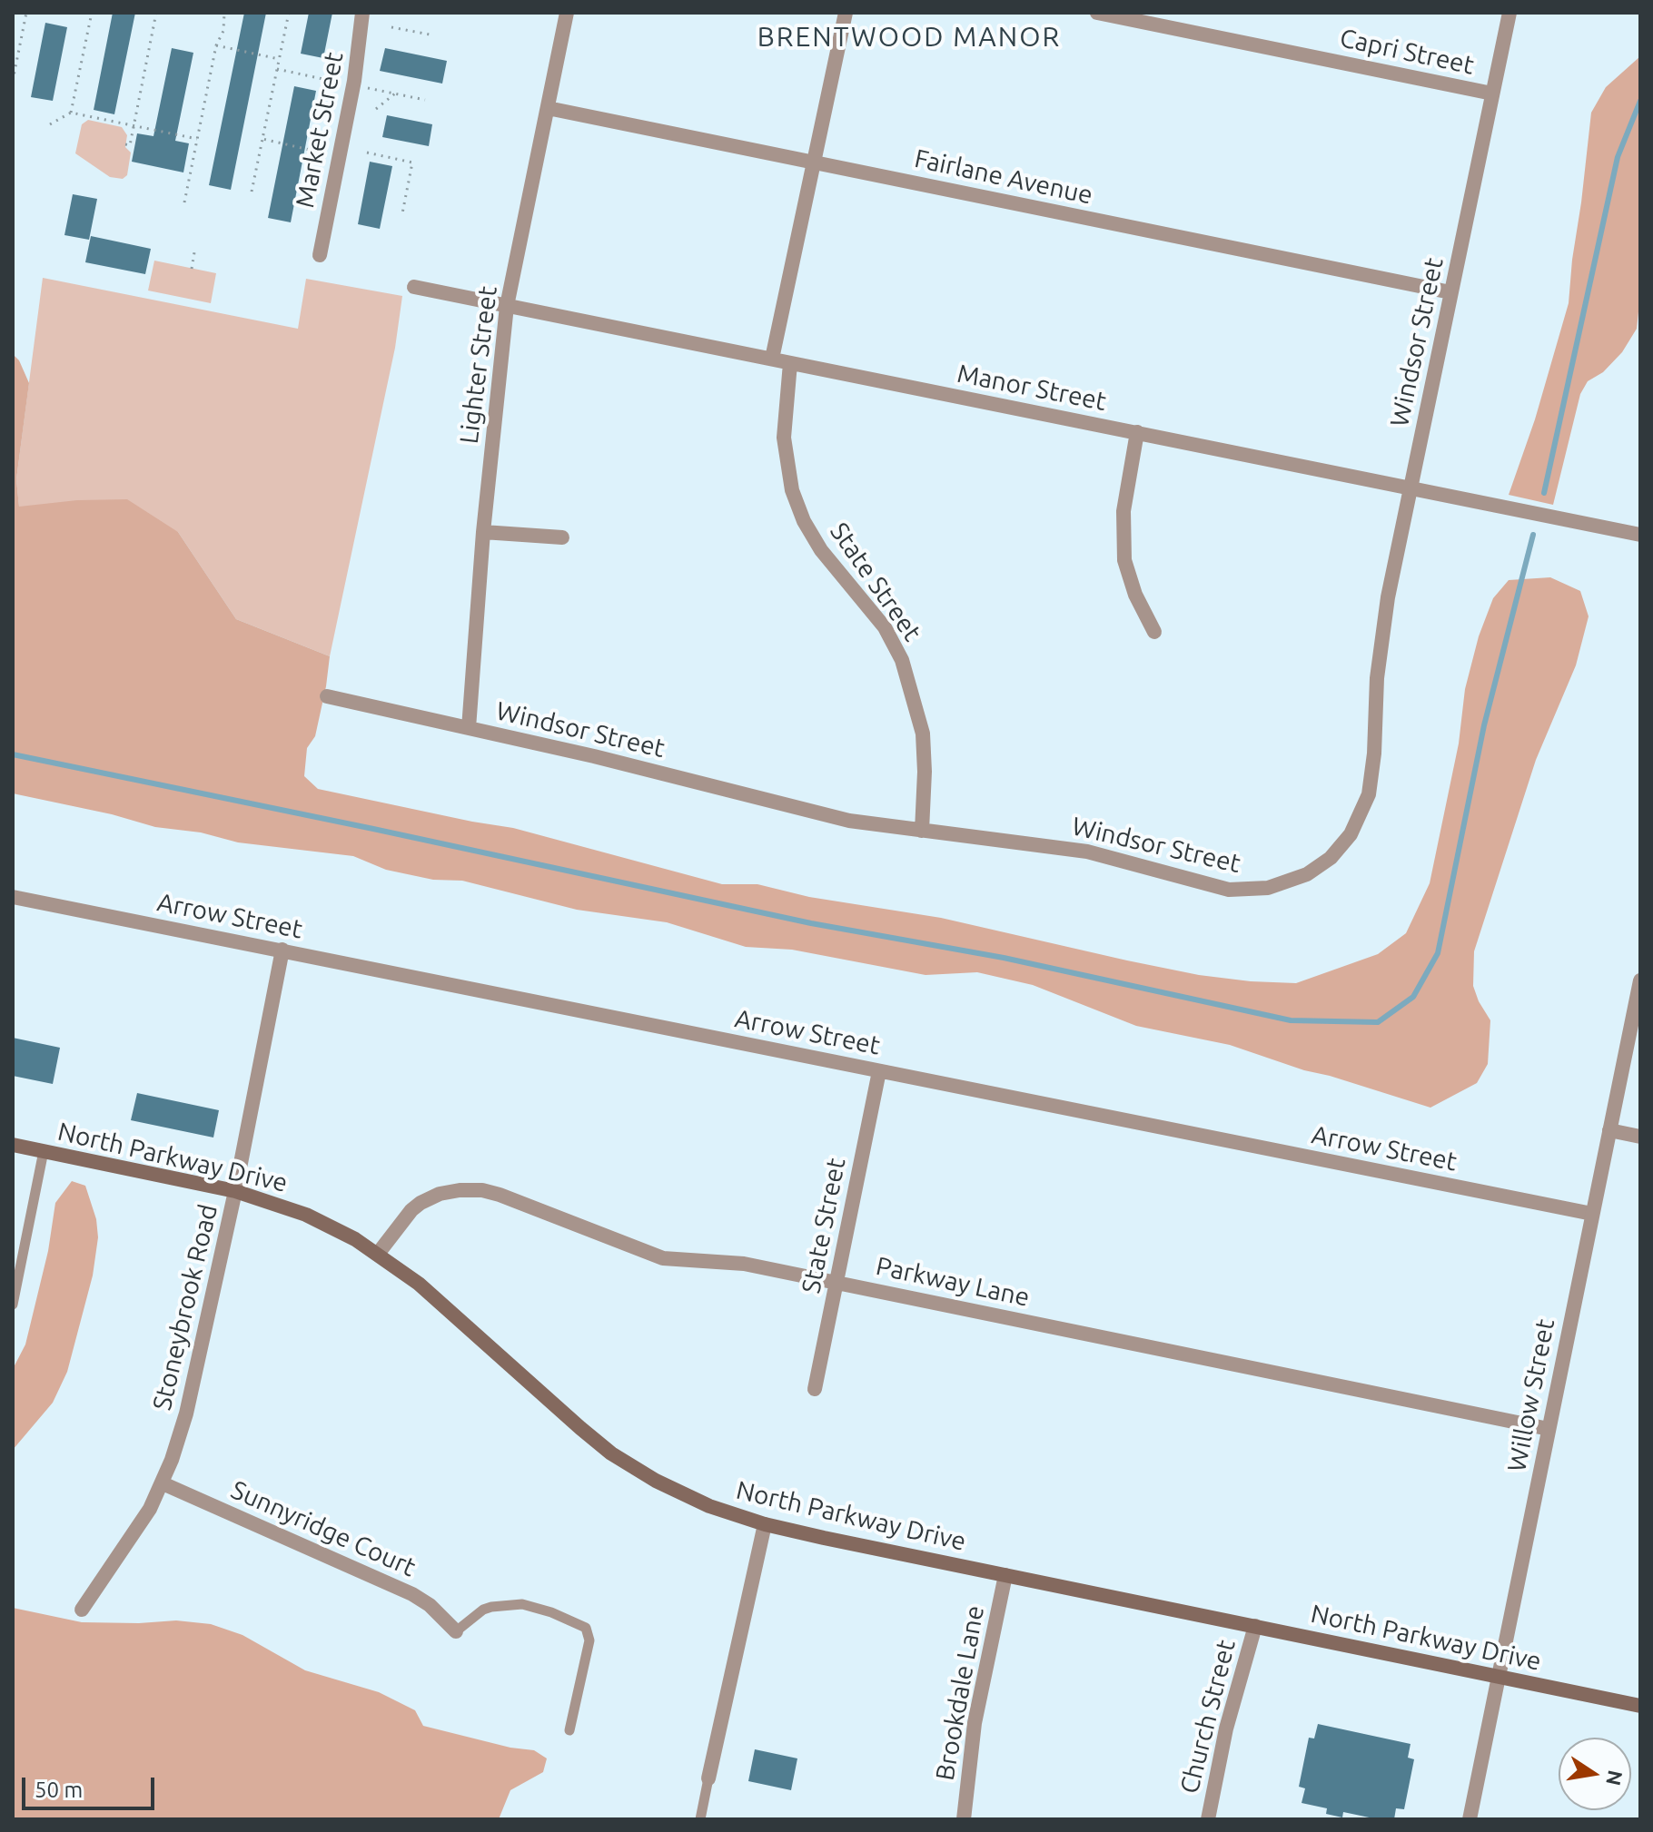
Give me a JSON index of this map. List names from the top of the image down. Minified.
{"streets":{"main road":["North Parkway Drive"],"street":["Capri Street","Market Street","Fairlane Avenue","Windsor Street","Lighter Street","Manor Street","State Street","Arrow Street","Parkway Lane","Stoneybrook Road","Willow Street","Sunnyridge Court","Brookdale Lane","Church Street"]},"crossings":[["Capri Street","Windsor Street"],["Fairlane Avenue","Windsor Street"],["Fairlane Avenue","Lighter Street"],["Windsor Street","Lighter Street"],["Windsor Street","Manor Street"],["Windsor Street","State Street"],["Lighter Street","Manor Street"],["Manor Street","State Street"],["State Street","Arrow Street"],["State Street","Parkway Lane"],["Arrow Street","Stoneybrook Road"],["Arrow Street","Willow Street"],["North Parkway Drive","Parkway Lane"],["North Parkway Drive","Stoneybrook Road"],["North Parkway Drive","Willow Street"],["North Parkway Drive","Brookdale Lane"],["North Parkway Drive","Church Street"],["Parkway Lane","Willow Street"],["Stoneybrook Road","Sunnyridge Court"]],"districts":["BRENTWOOD MANOR"],"scale_bar":"50 m","north":"right"}
